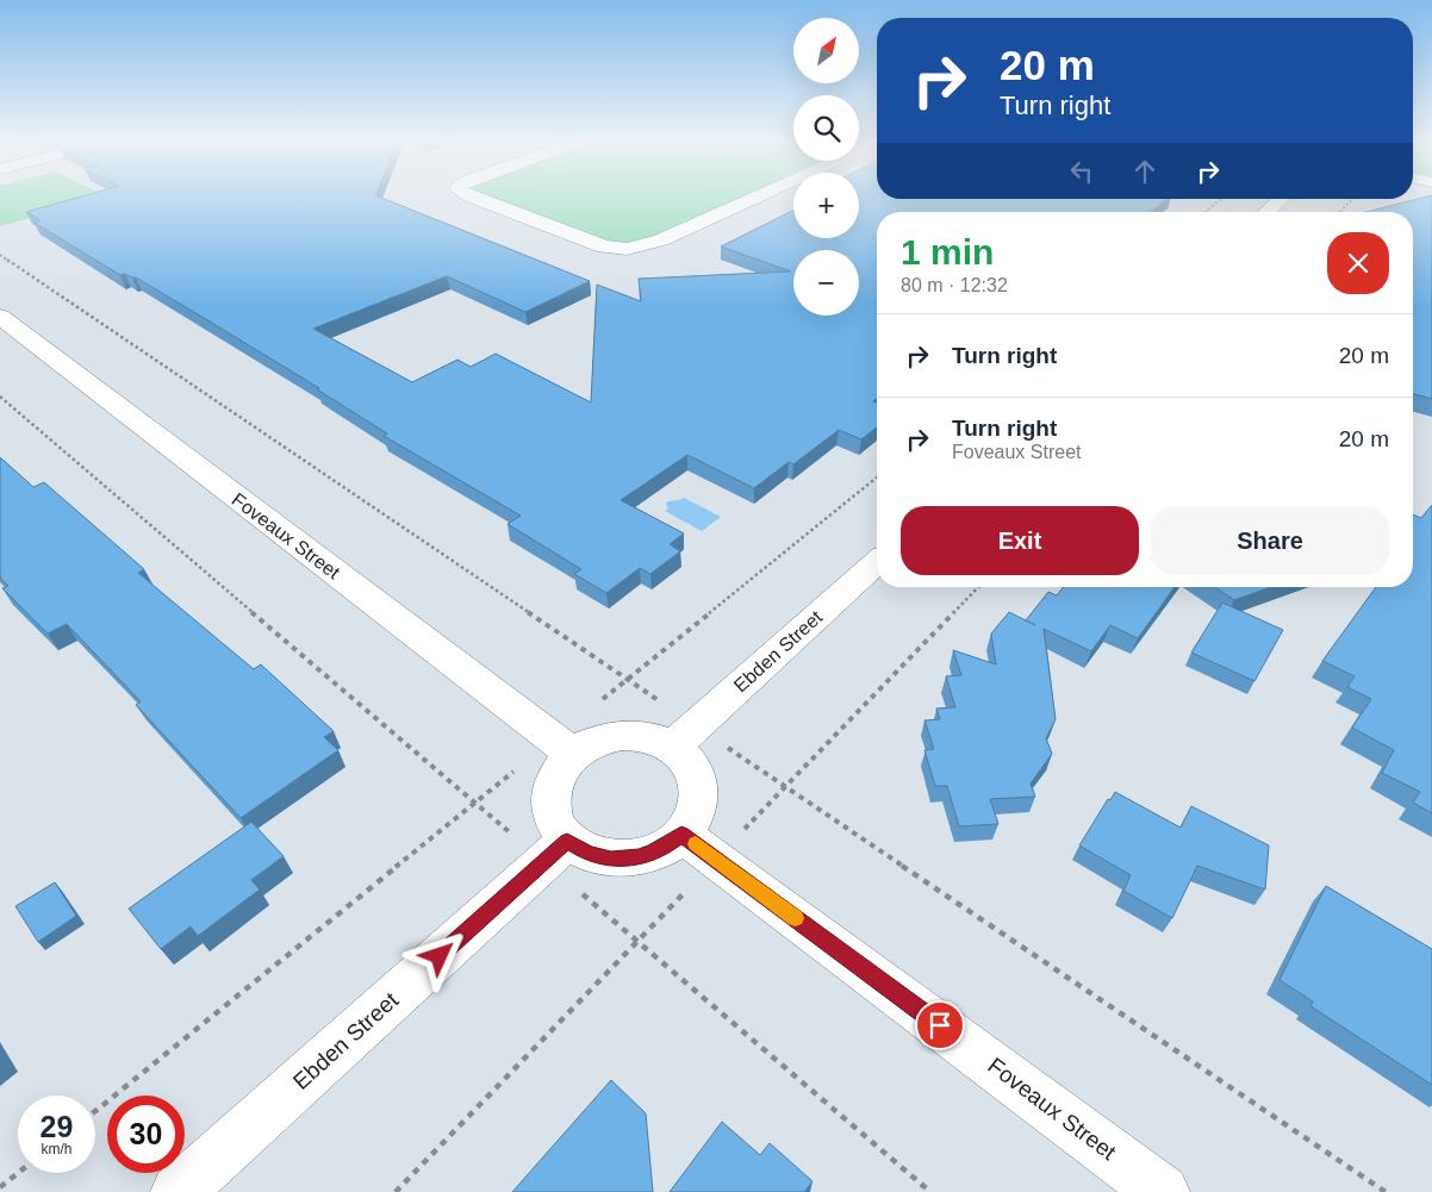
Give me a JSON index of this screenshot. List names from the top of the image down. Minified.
{"streets":{"street":["Foveaux Street","Ebden Street"]},"crossings":[["Foveaux Street","Ebden Street"]],"north":"top right","page":{"map_buttons":["+","−"],"turn":["20 m","Turn right"],"heading":["1 min","80 m · 12:32"],"list":[{"name":"Turn right","value":"20 m"},{"name":"Turn right","note":"Foveaux Street","value":"20 m"}],"buttons":["Exit","Share"],"speed":"29 km/h","limit":"30"}}
